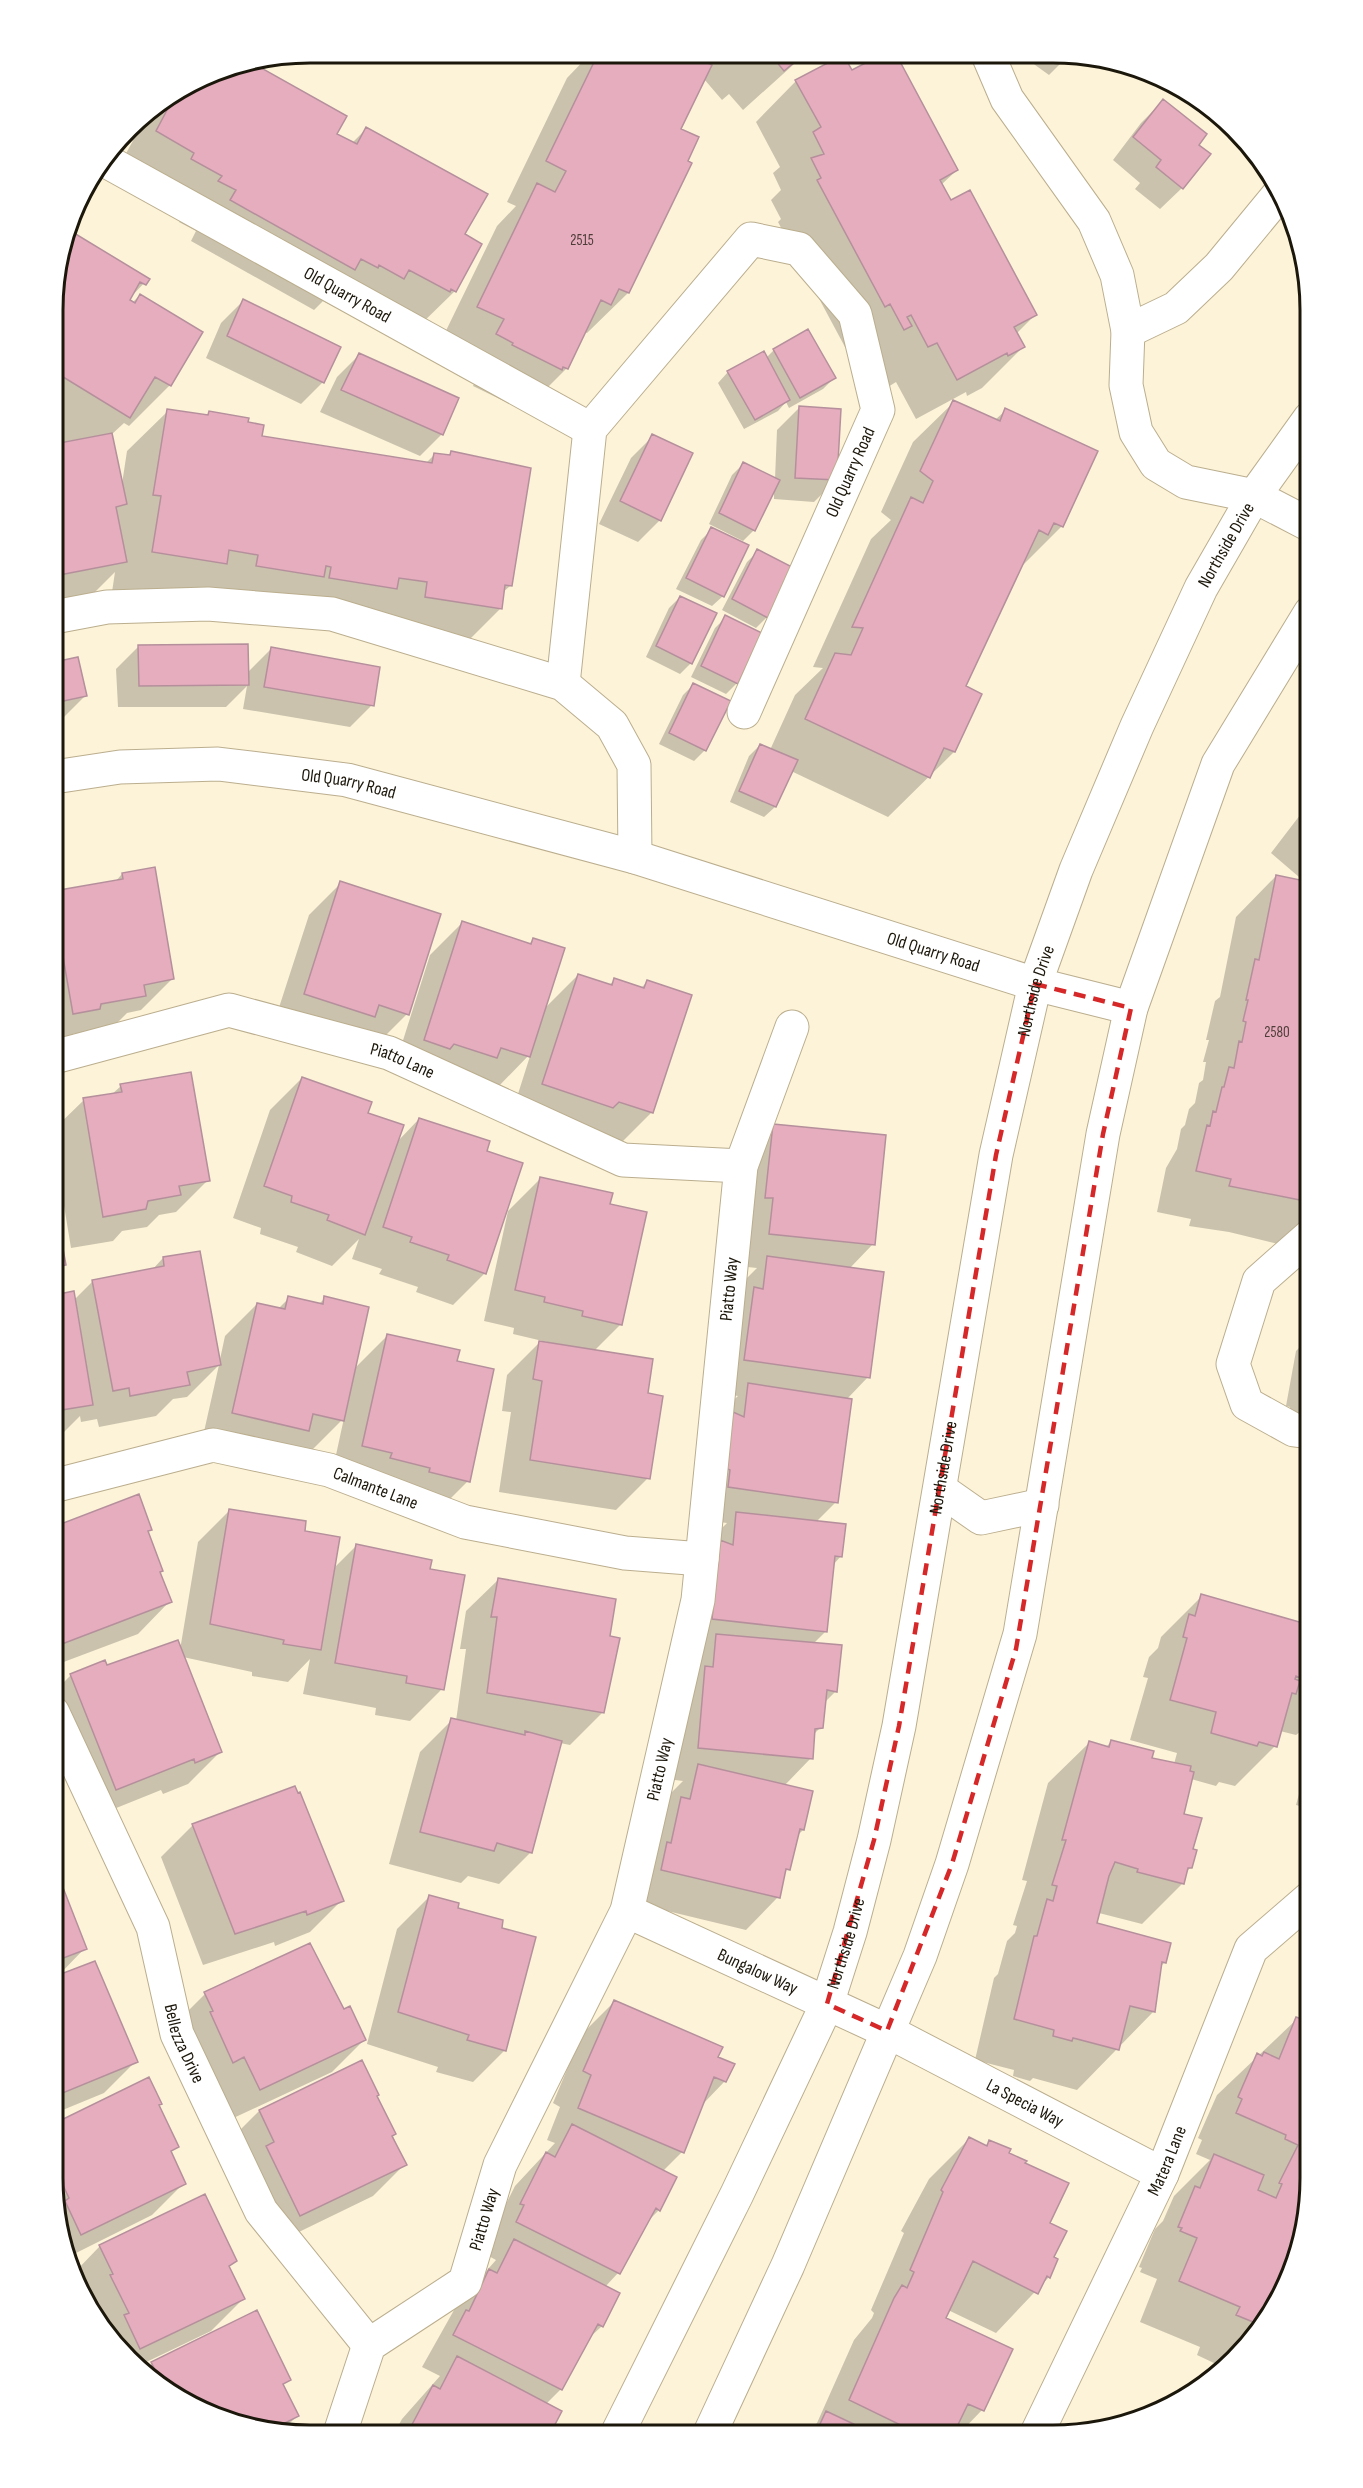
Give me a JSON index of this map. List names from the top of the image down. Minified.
{"streets":{"street":["Old Quarry Road","Northside Drive","Piatto Lane","Piatto Way","Calmante Lane","Bungalow Way","Bellezza Drive","La Specia Way","Matera Lane"]},"crossings":[["Old Quarry Road","Northside Drive"],["Northside Drive","Bungalow Way"],["Piatto Lane","Piatto Way"],["Piatto Way","Calmante Lane"],["Piatto Way","Bungalow Way"],["Piatto Way","Bellezza Drive"],["Bungalow Way","La Specia Way"],["La Specia Way","Matera Lane"]],"house_numbers":["2515","2580"]}
